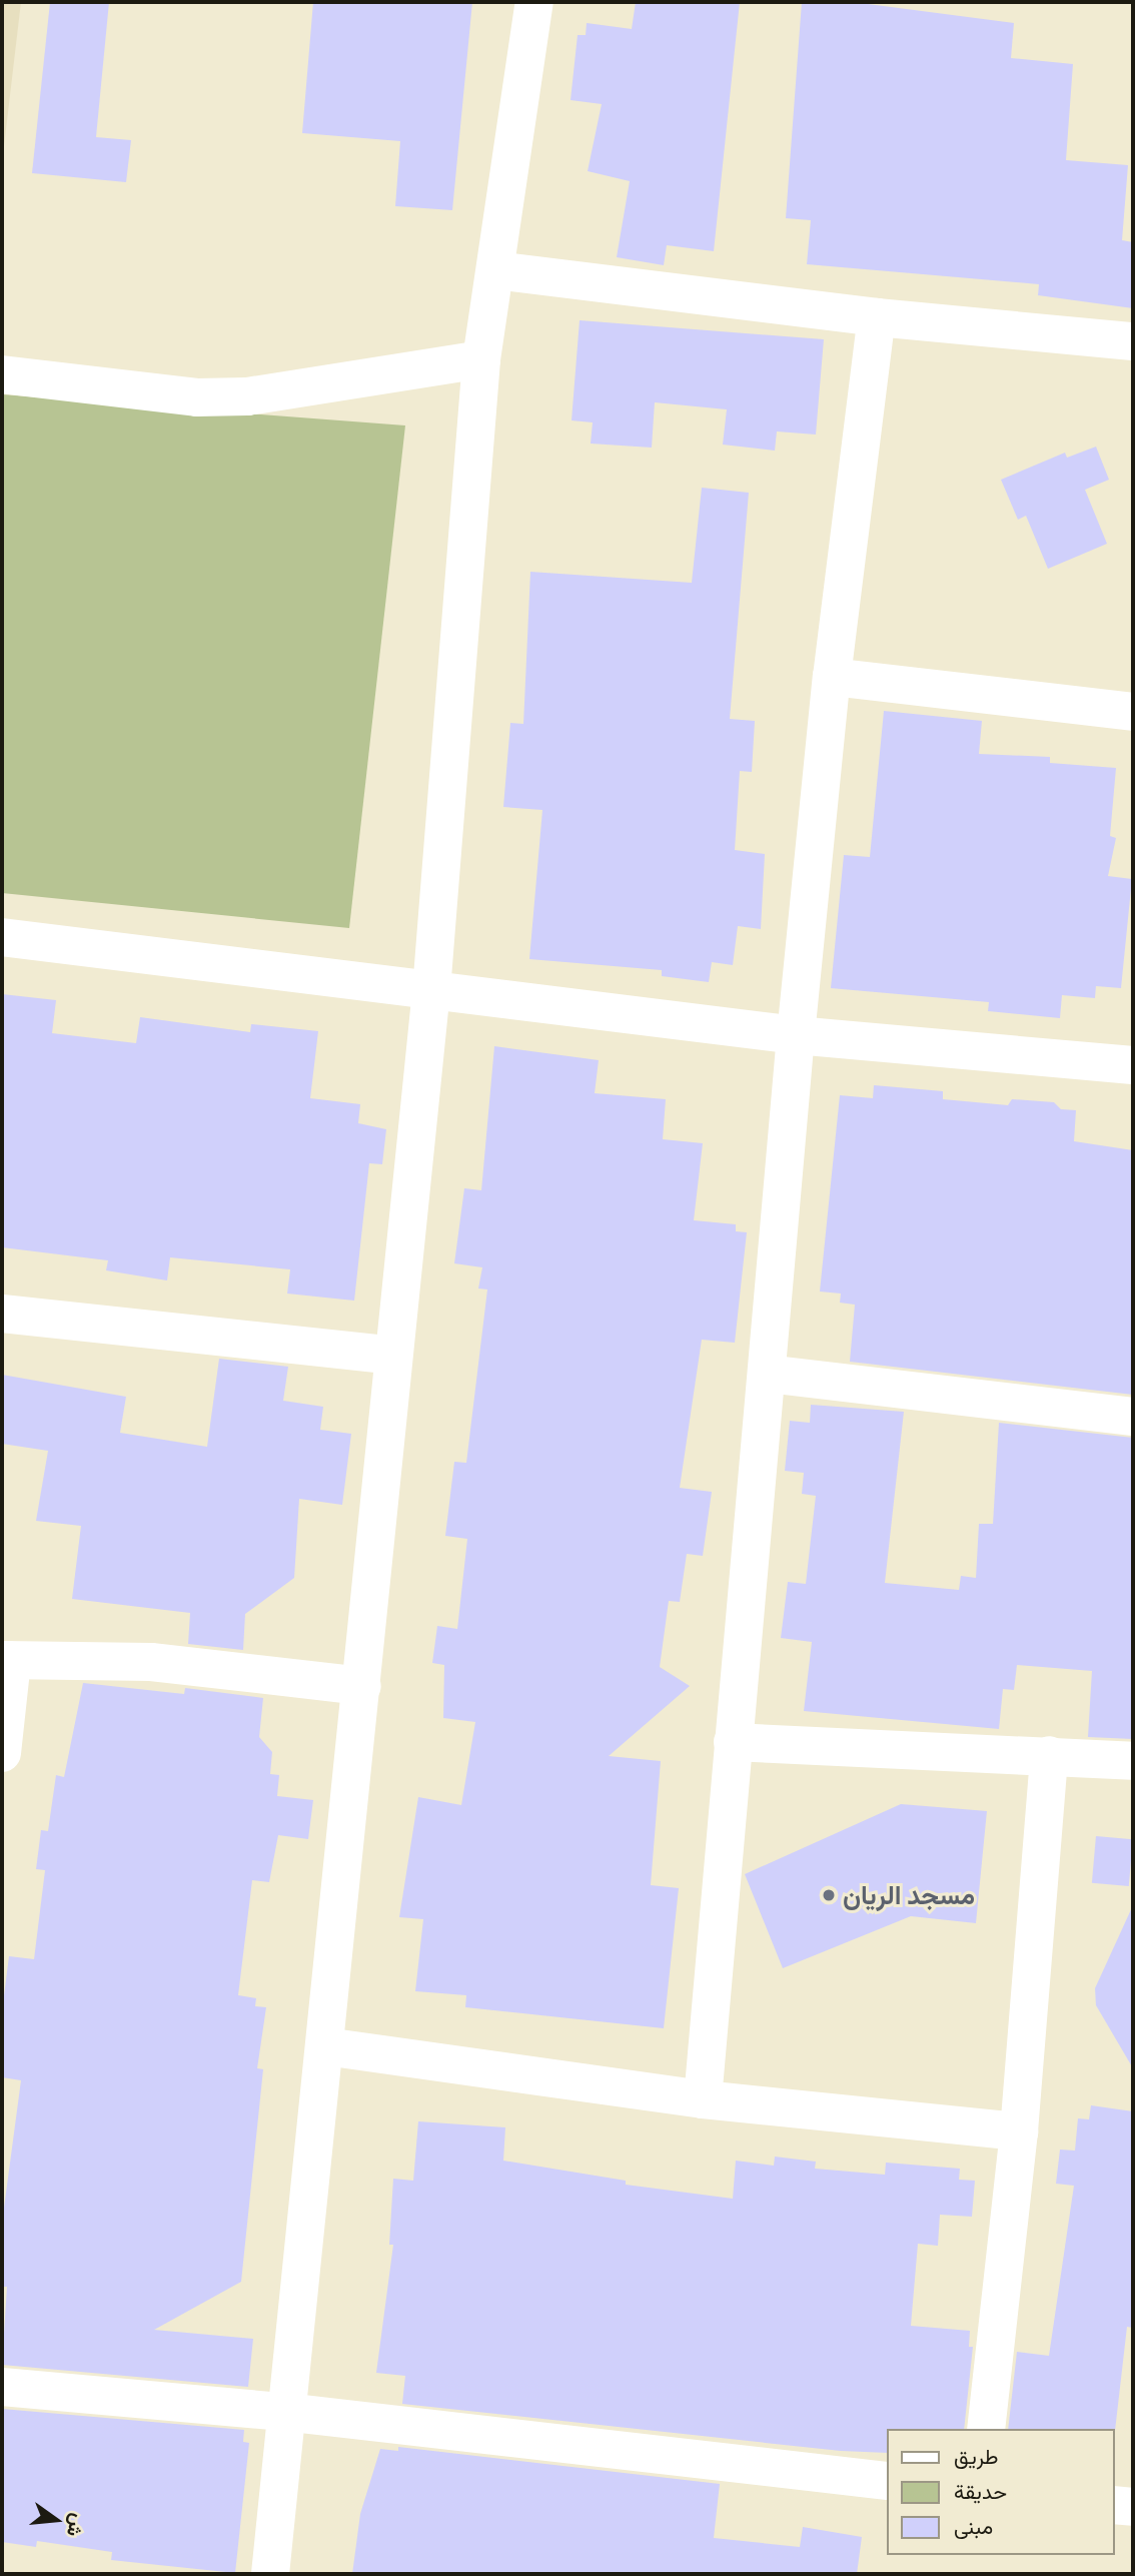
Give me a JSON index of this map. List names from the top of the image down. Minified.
{"places":["مسجد الريان"],"legend":["طريق","حديقة","مبنى"],"north":"right"}
